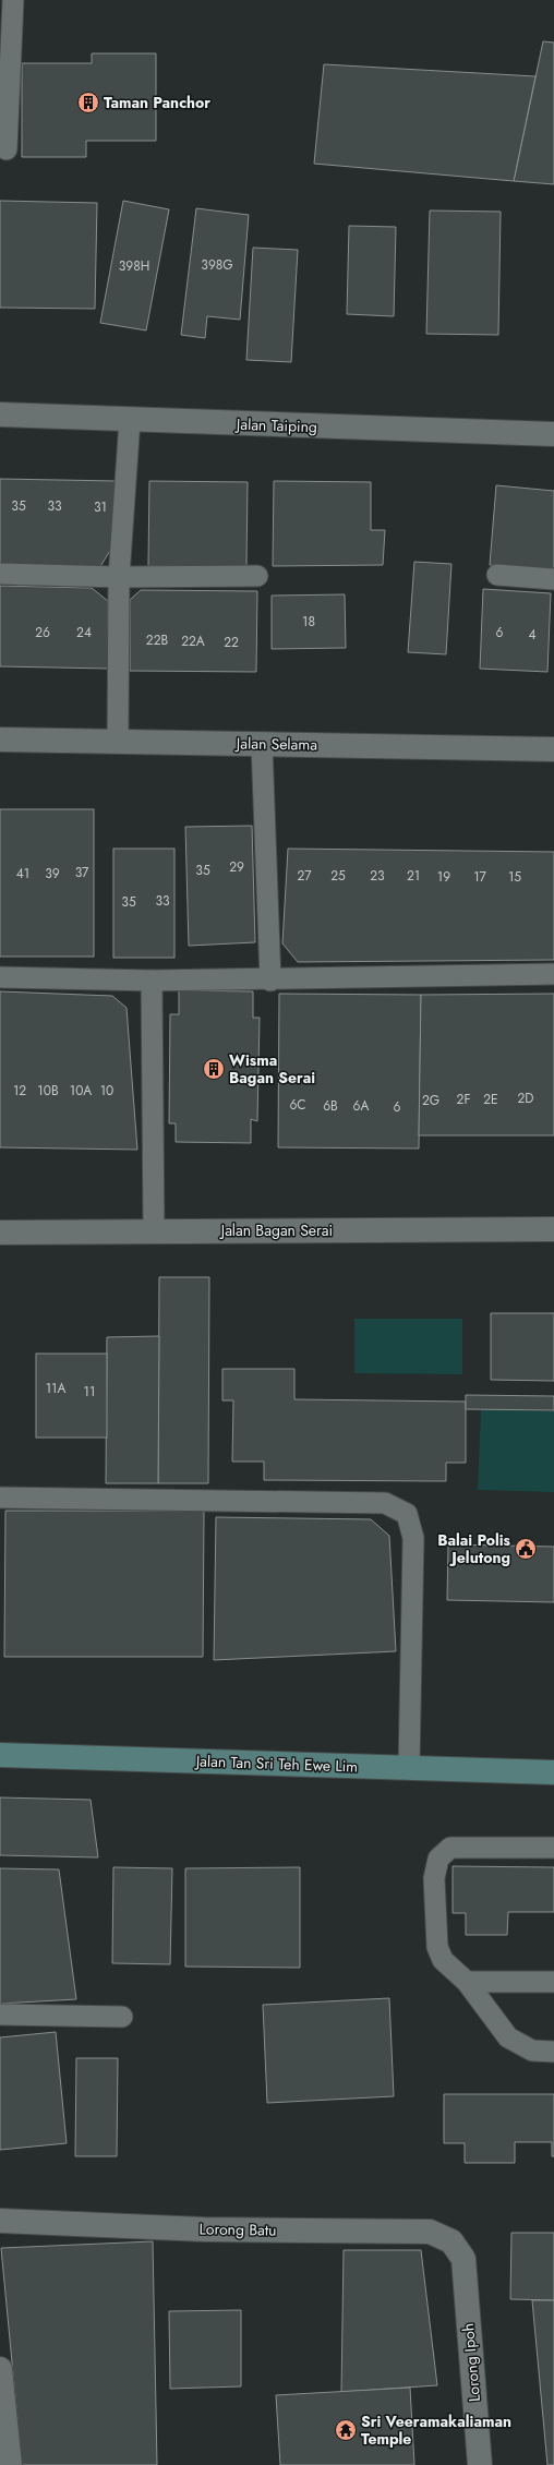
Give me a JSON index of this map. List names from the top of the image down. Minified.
{"streets":{"main road":["Jalan Tan Sri Teh Ewe Lim"],"street":["Jalan Taiping","Jalan Selama","Jalan Bagan Serai","Lorong Batu","Lorong Ipoh"]},"crossings":[["Lorong Batu","Lorong Ipoh"]],"places":{"building":["Taman Panchor","Wisma Bagan Serai"],"public building":["Balai Polis Jelutong"],"temple":["Sri Veeramakaliaman Temple"]},"house_numbers":["398G","398H","35","33","31","18","26","24","6","4","22B","22A","22","29","35","37","41","39","27","25","23","21","19","17","15","33","35","12","10B","10A","10","2D","2F","2E","2G","6C","6B","6A","6","11A","11"]}
